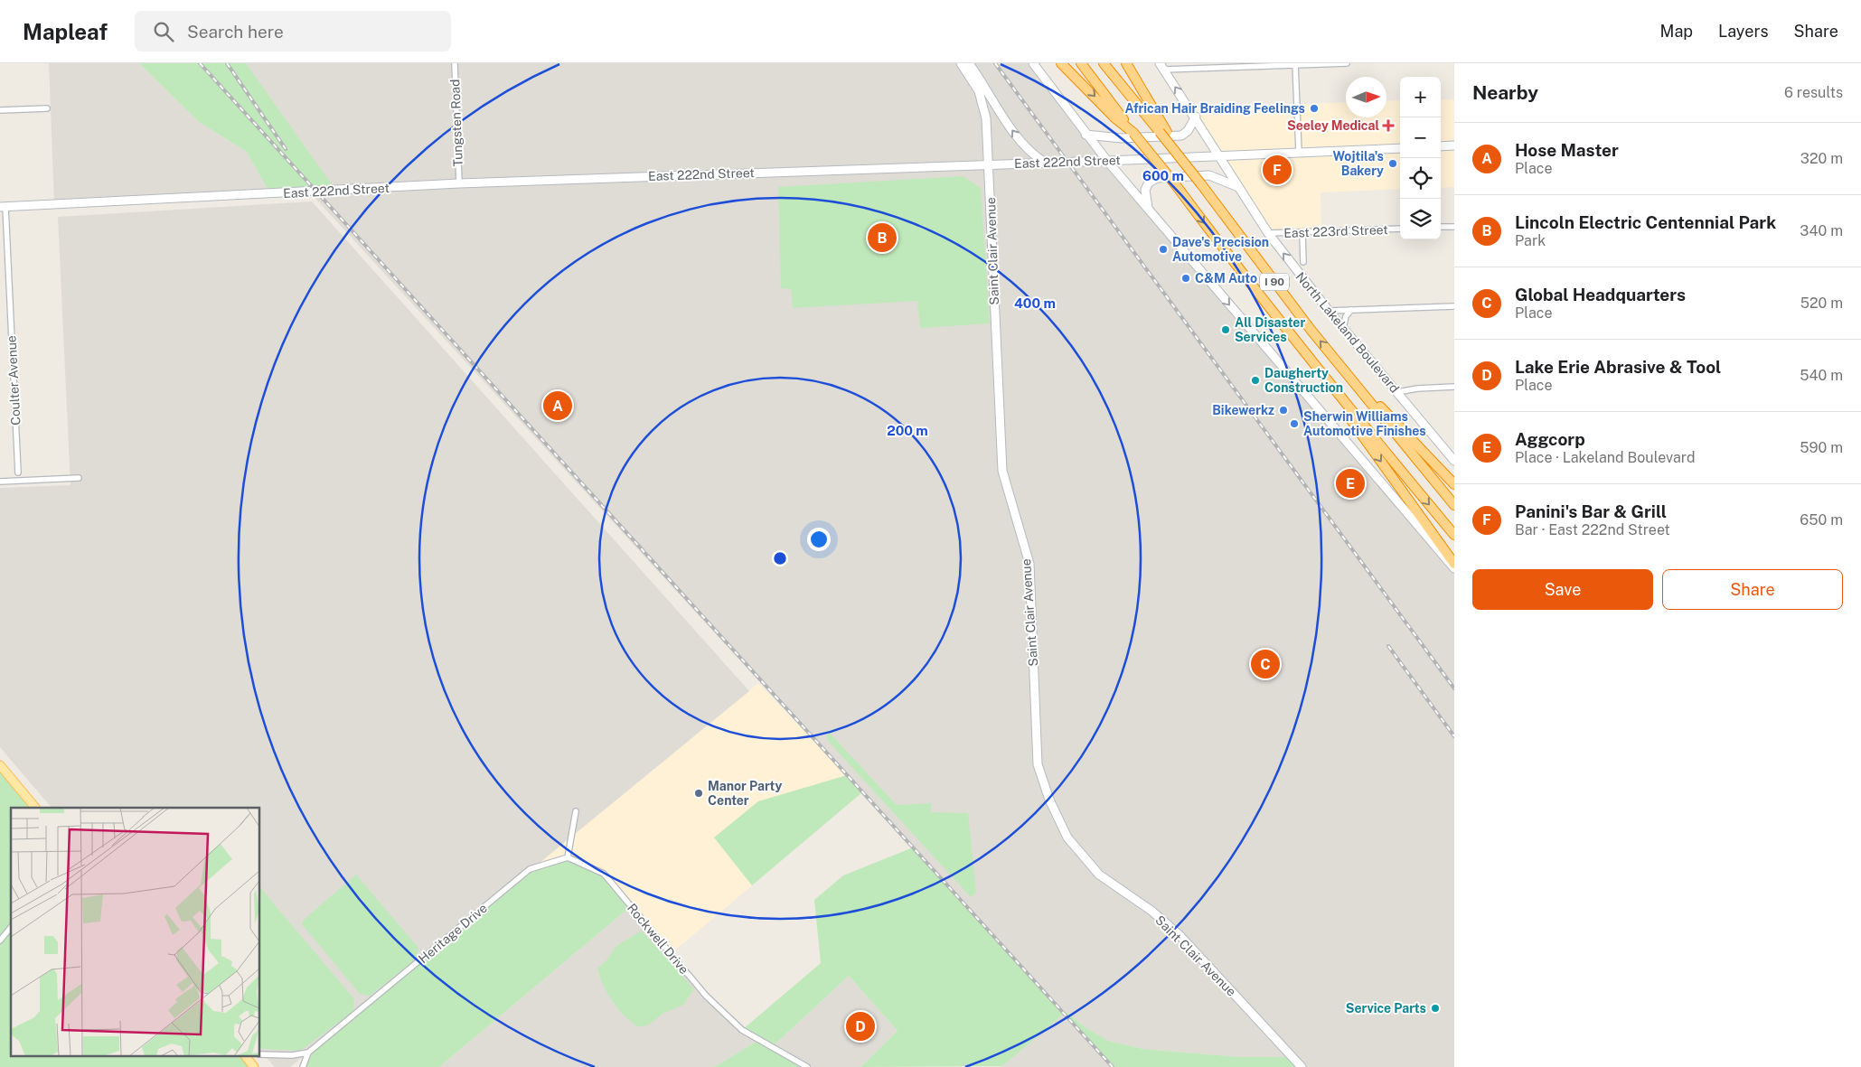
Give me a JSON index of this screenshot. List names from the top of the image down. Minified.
{"streets":{"highway":["I 90"],"street":["Tungsten Road","East 222nd Street","East 223rd Street","Saint Clair Avenue","North Lakeland Boulevard","Coulter Avenue","Heritage Drive","Rockwell Drive"]},"crossings":[["Tungsten Road","East 222nd Street"],["East 222nd Street","Saint Clair Avenue"],["East 222nd Street","North Lakeland Boulevard"],["East 222nd Street","Coulter Avenue"],["East 223rd Street","North Lakeland Boulevard"],["Heritage Drive","Rockwell Drive"]],"places":{"other":["African Hair Braiding Feelings","Wojtila's Bakery","Dave's Precision Automotive","C&M Auto","All Disaster Services","Daugherty Construction","Bikewerkz","Sherwin Williams Automotive Finishes","Manor Party Center","Service Parts"],"health":["Seeley Medical"]},"north":"right","page":{"header":"Mapleaf","search":"Search here","nav":["Map","Layers","Share"],"heading":["Nearby","6 results"],"map_buttons":["+","−"],"list":[{"mark":"A","name":"Hose Master","note":"Place","value":"320 m"},{"mark":"B","name":"Lincoln Electric Centennial Park","note":"Park","value":"340 m"},{"mark":"C","name":"Global Headquarters","note":"Place","value":"520 m"},{"mark":"D","name":"Lake Erie Abrasive & Tool","note":"Place","value":"540 m"},{"mark":"E","name":"Aggcorp","note":"Place · Lakeland Boulevard","value":"590 m"},{"mark":"F","name":"Panini's Bar & Grill","note":"Bar · East 222nd Street","value":"650 m"}],"pins":["F","B","A","E","C","D"],"buttons":["Save","Share"]},"rings":["600 m","400 m","200 m"]}
